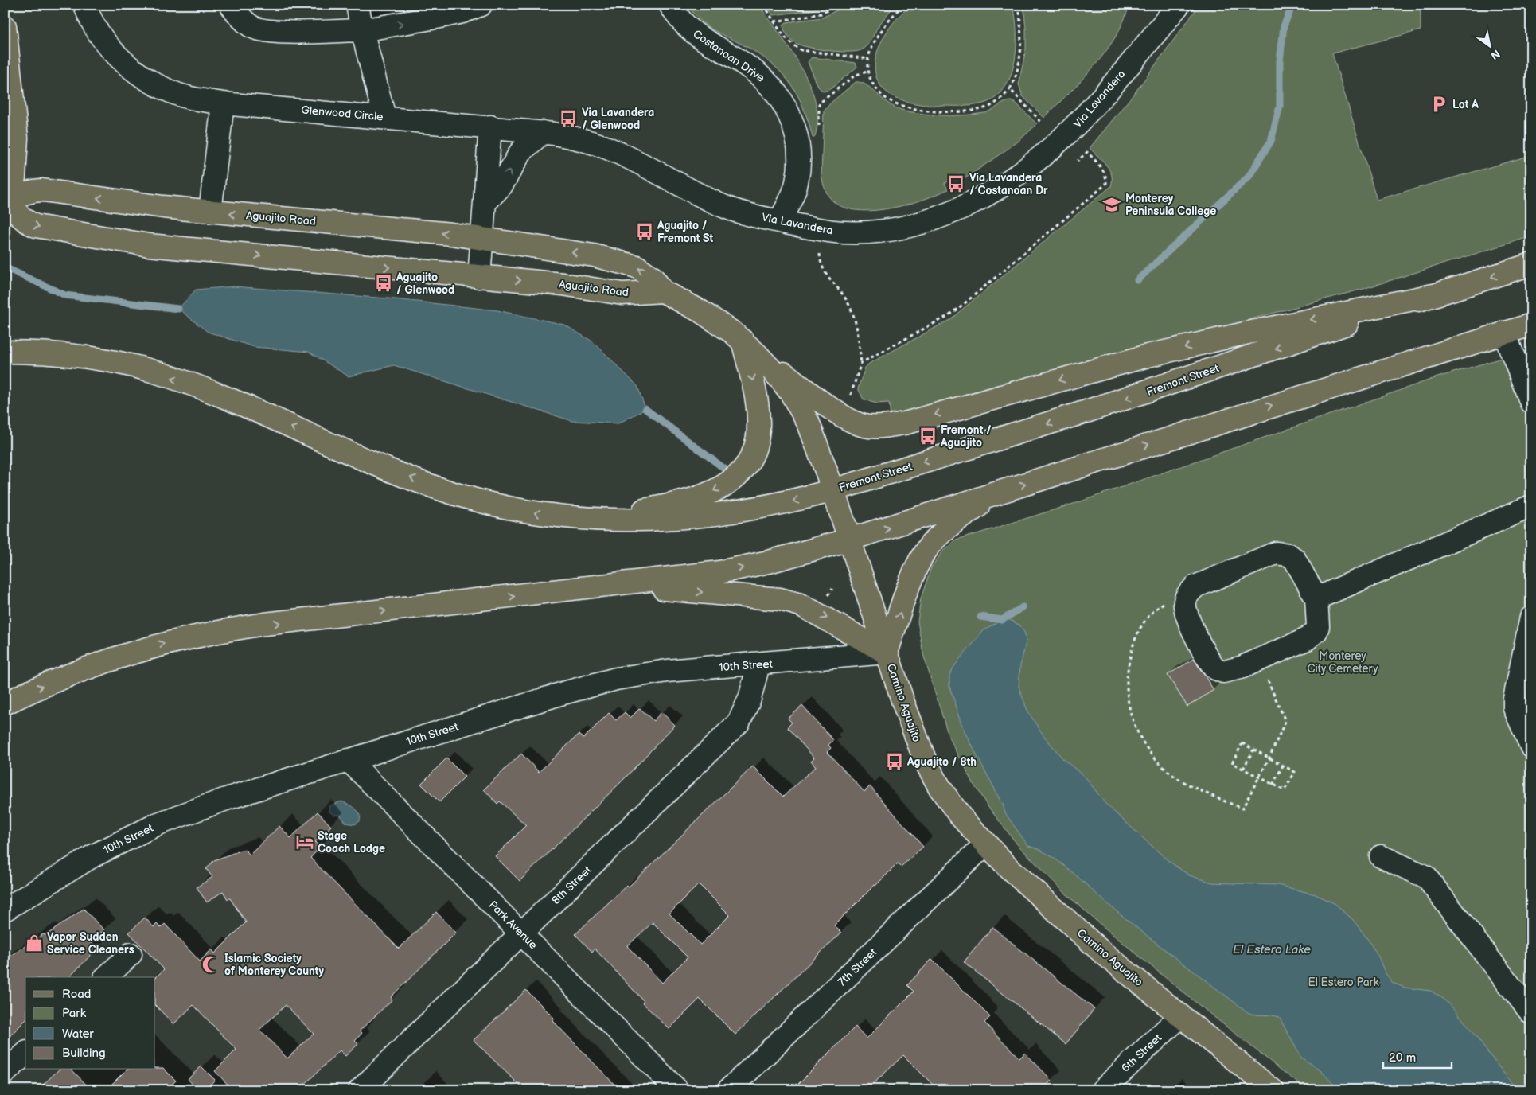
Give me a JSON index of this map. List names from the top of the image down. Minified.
{"streets":{"main road":["Aguajito Road","Fremont Street","Camino Aguajito"],"street":["Costanoan Drive","Via Lavandera","Glenwood Circle","10th Street","8th Street","Park Avenue","7th Street","6th Street"]},"crossings":[["Costanoan Drive","Via Lavandera"],["Via Lavandera","Glenwood Circle"],["Aguajito Road","Camino Aguajito"],["Fremont Street","Camino Aguajito"],["10th Street","Camino Aguajito"],["10th Street","8th Street"],["10th Street","Park Avenue"],["Camino Aguajito","7th Street"],["Camino Aguajito","6th Street"],["8th Street","Park Avenue"]],"water":["El Estero Lake"],"parks":["Monterey City Cemetery","El Estero Park"],"places":{"parking":["Lot A"],"bus stop":["Via Lavandera / Glenwood","Via Lavandera / Costanoan Dr","Aguajito / Fremont St","Aguajito / Glenwood","Fremont / Aguajito","Aguajito / 8th"],"school or university":["Monterey Peninsula College"],"hotel":["Stage Coach Lodge"],"shop":["Vapor Sudden Service Cleaners"],"mosque":["Islamic Society of Monterey County"]},"legend":["Road","Park","Water","Building"],"scale_bar":"20 m","north":"bottom right"}
